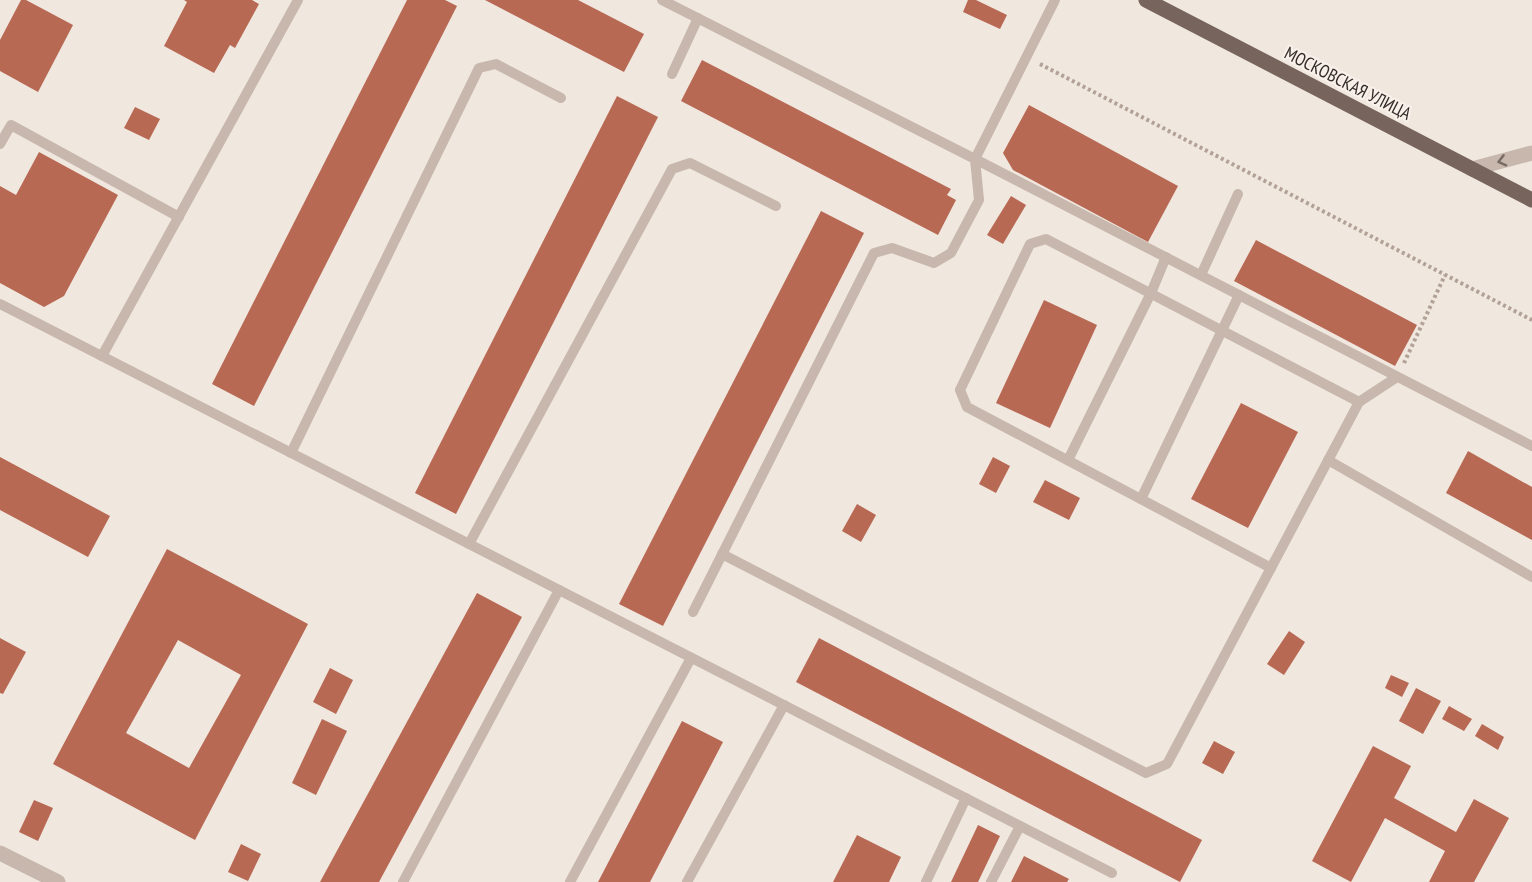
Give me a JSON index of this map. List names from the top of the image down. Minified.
{"streets":{"main road":["МОСКОВСКАЯ УЛИЦА"]}}
